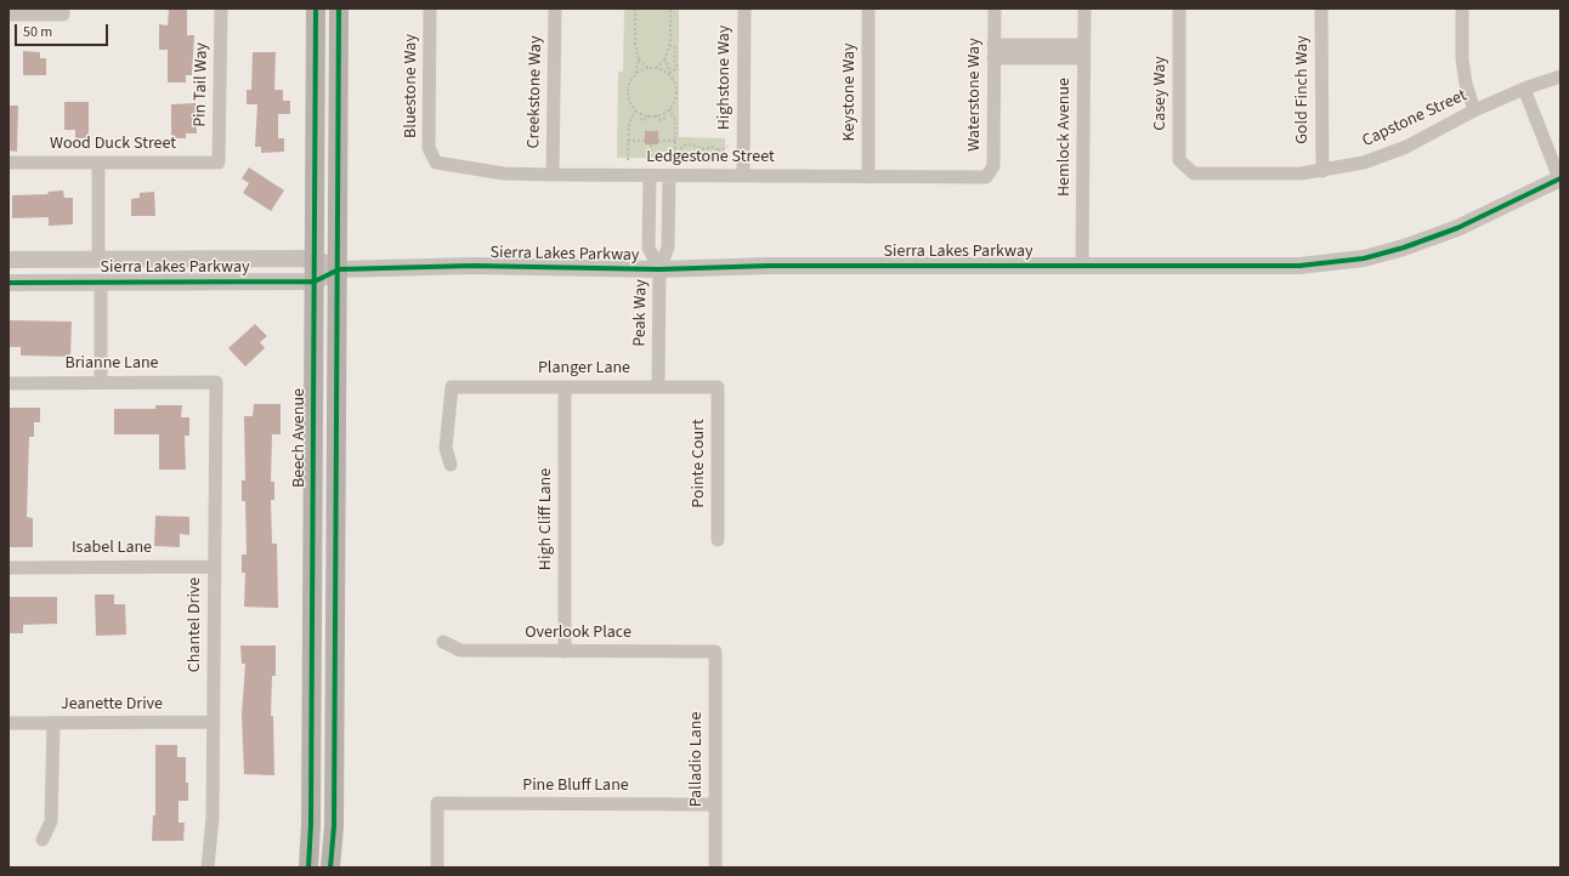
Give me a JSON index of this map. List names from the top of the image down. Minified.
{"streets":{"main road":["Beech Avenue"],"street":["Highstone Way","Pin Tail Way","Bluestone Way","Gold Finch Way","Creekstone Way","Keystone Way","Casey Way","Waterstone Way","Capstone Street","Hemlock Avenue","Wood Duck Street","Ledgestone Street","Sierra Lakes Parkway","Peak Way","Brianne Lane","Planger Lane","Pointe Court","High Cliff Lane","Isabel Lane","Chantel Drive","Overlook Place","Jeanette Drive","Palladio Lane","Pine Bluff Lane"]},"crossings":[["Highstone Way","Ledgestone Street"],["Pin Tail Way","Wood Duck Street"],["Bluestone Way","Ledgestone Street"],["Gold Finch Way","Capstone Street"],["Creekstone Way","Ledgestone Street"],["Keystone Way","Ledgestone Street"],["Casey Way","Capstone Street"],["Waterstone Way","Ledgestone Street"],["Hemlock Avenue","Sierra Lakes Parkway"],["Ledgestone Street","Peak Way"],["Sierra Lakes Parkway","Peak Way"],["Sierra Lakes Parkway","Beech Avenue"],["Peak Way","Planger Lane"],["Brianne Lane","Chantel Drive"],["Planger Lane","Pointe Court"],["Planger Lane","High Cliff Lane"],["High Cliff Lane","Overlook Place"],["Isabel Lane","Chantel Drive"],["Chantel Drive","Jeanette Drive"],["Overlook Place","Palladio Lane"],["Palladio Lane","Pine Bluff Lane"]],"scale_bar":"50 m"}
